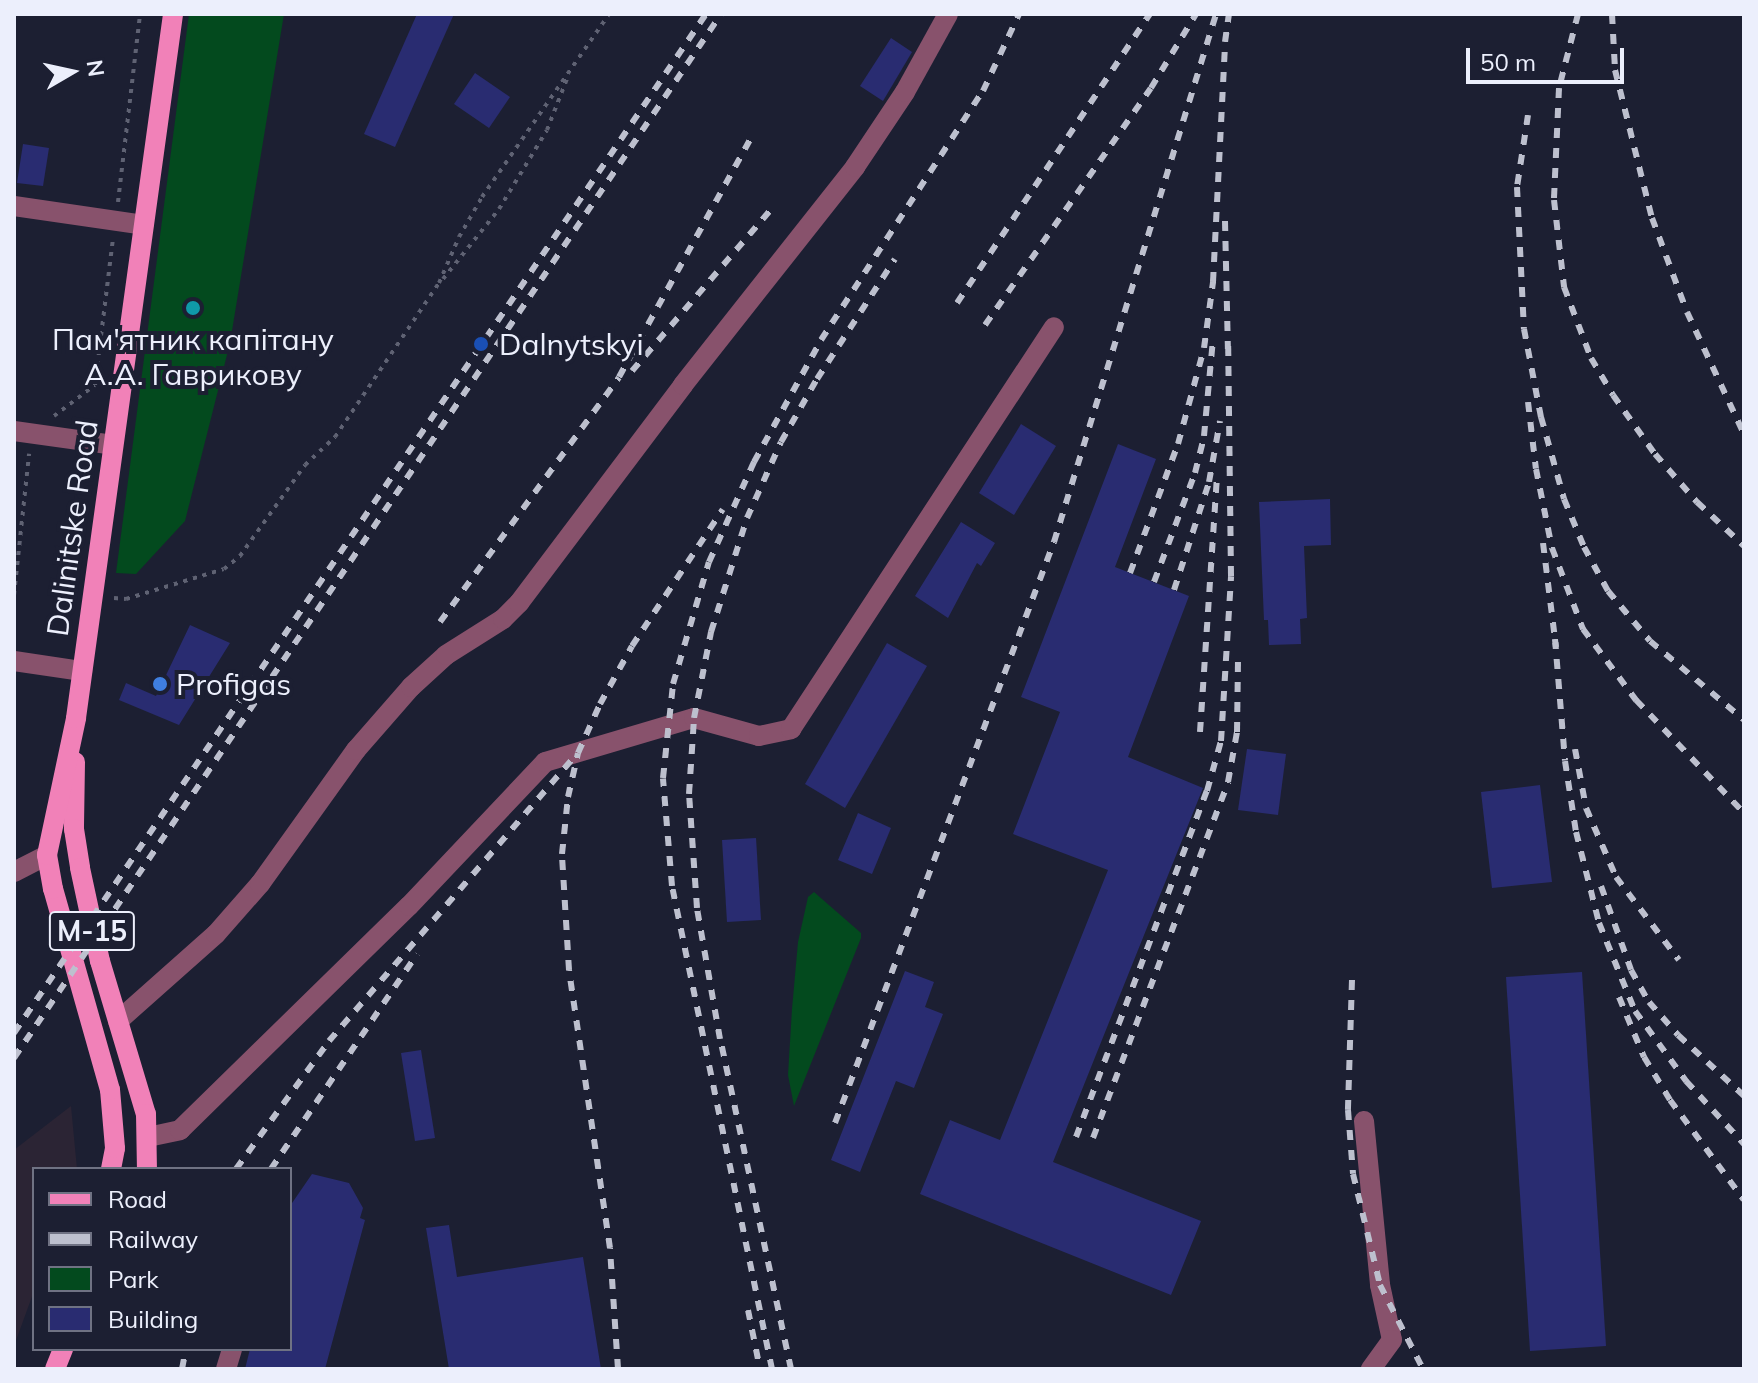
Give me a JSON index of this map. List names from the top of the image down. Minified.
{"streets":{"main road":["Dalinitske Road","М-15"]},"crossings":[["Dalinitske Road","М-15"]],"places":["Пам'ятник капітану А.А. Гаврикову","Dalnytskyi","Profigas"],"legend":["Road","Railway","Park","Building"],"scale_bar":"50 m","north":"right"}
